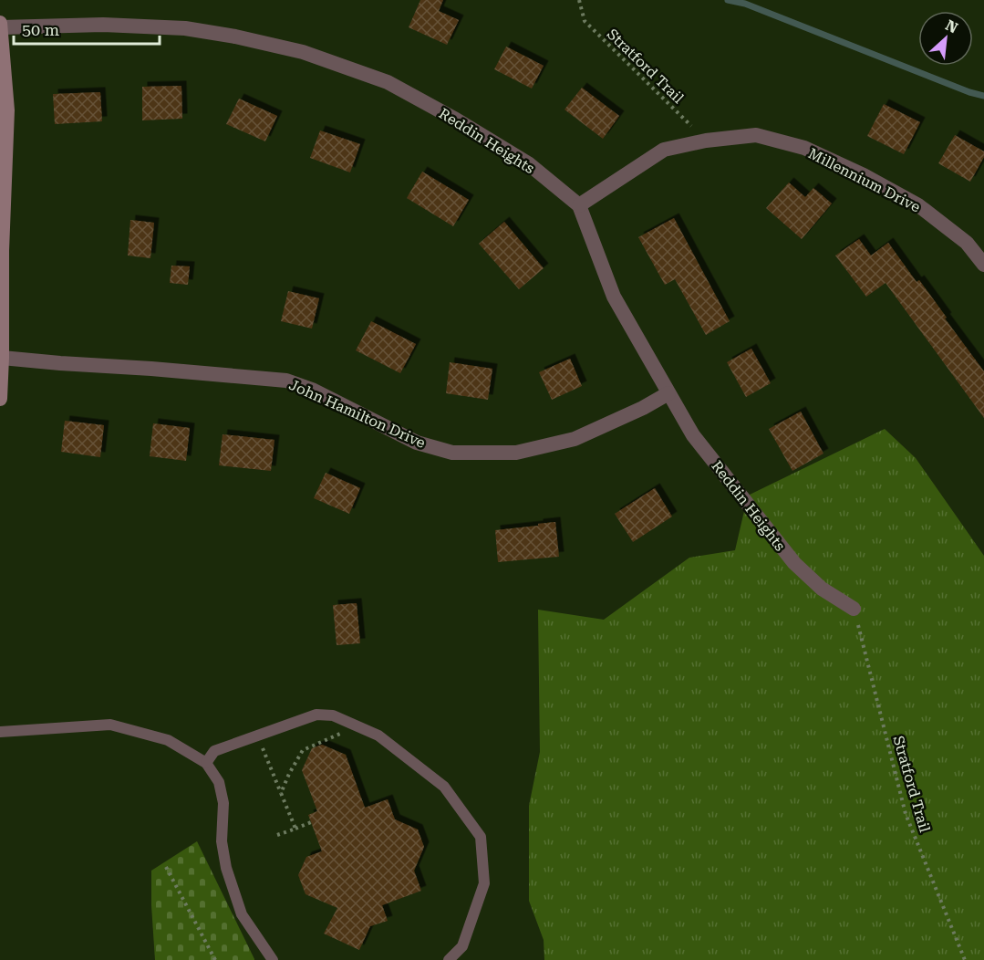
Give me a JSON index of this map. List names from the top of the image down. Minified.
{"streets":{"street":["Reddin Heights","Millennium Drive","John Hamilton Drive"],"path":["Stratford Trail"]},"crossings":[["Stratford Trail","Reddin Heights"],["Stratford Trail","Millennium Drive"],["Reddin Heights","Millennium Drive"],["Reddin Heights","John Hamilton Drive"]],"scale_bar":"50 m","north":"top right"}
